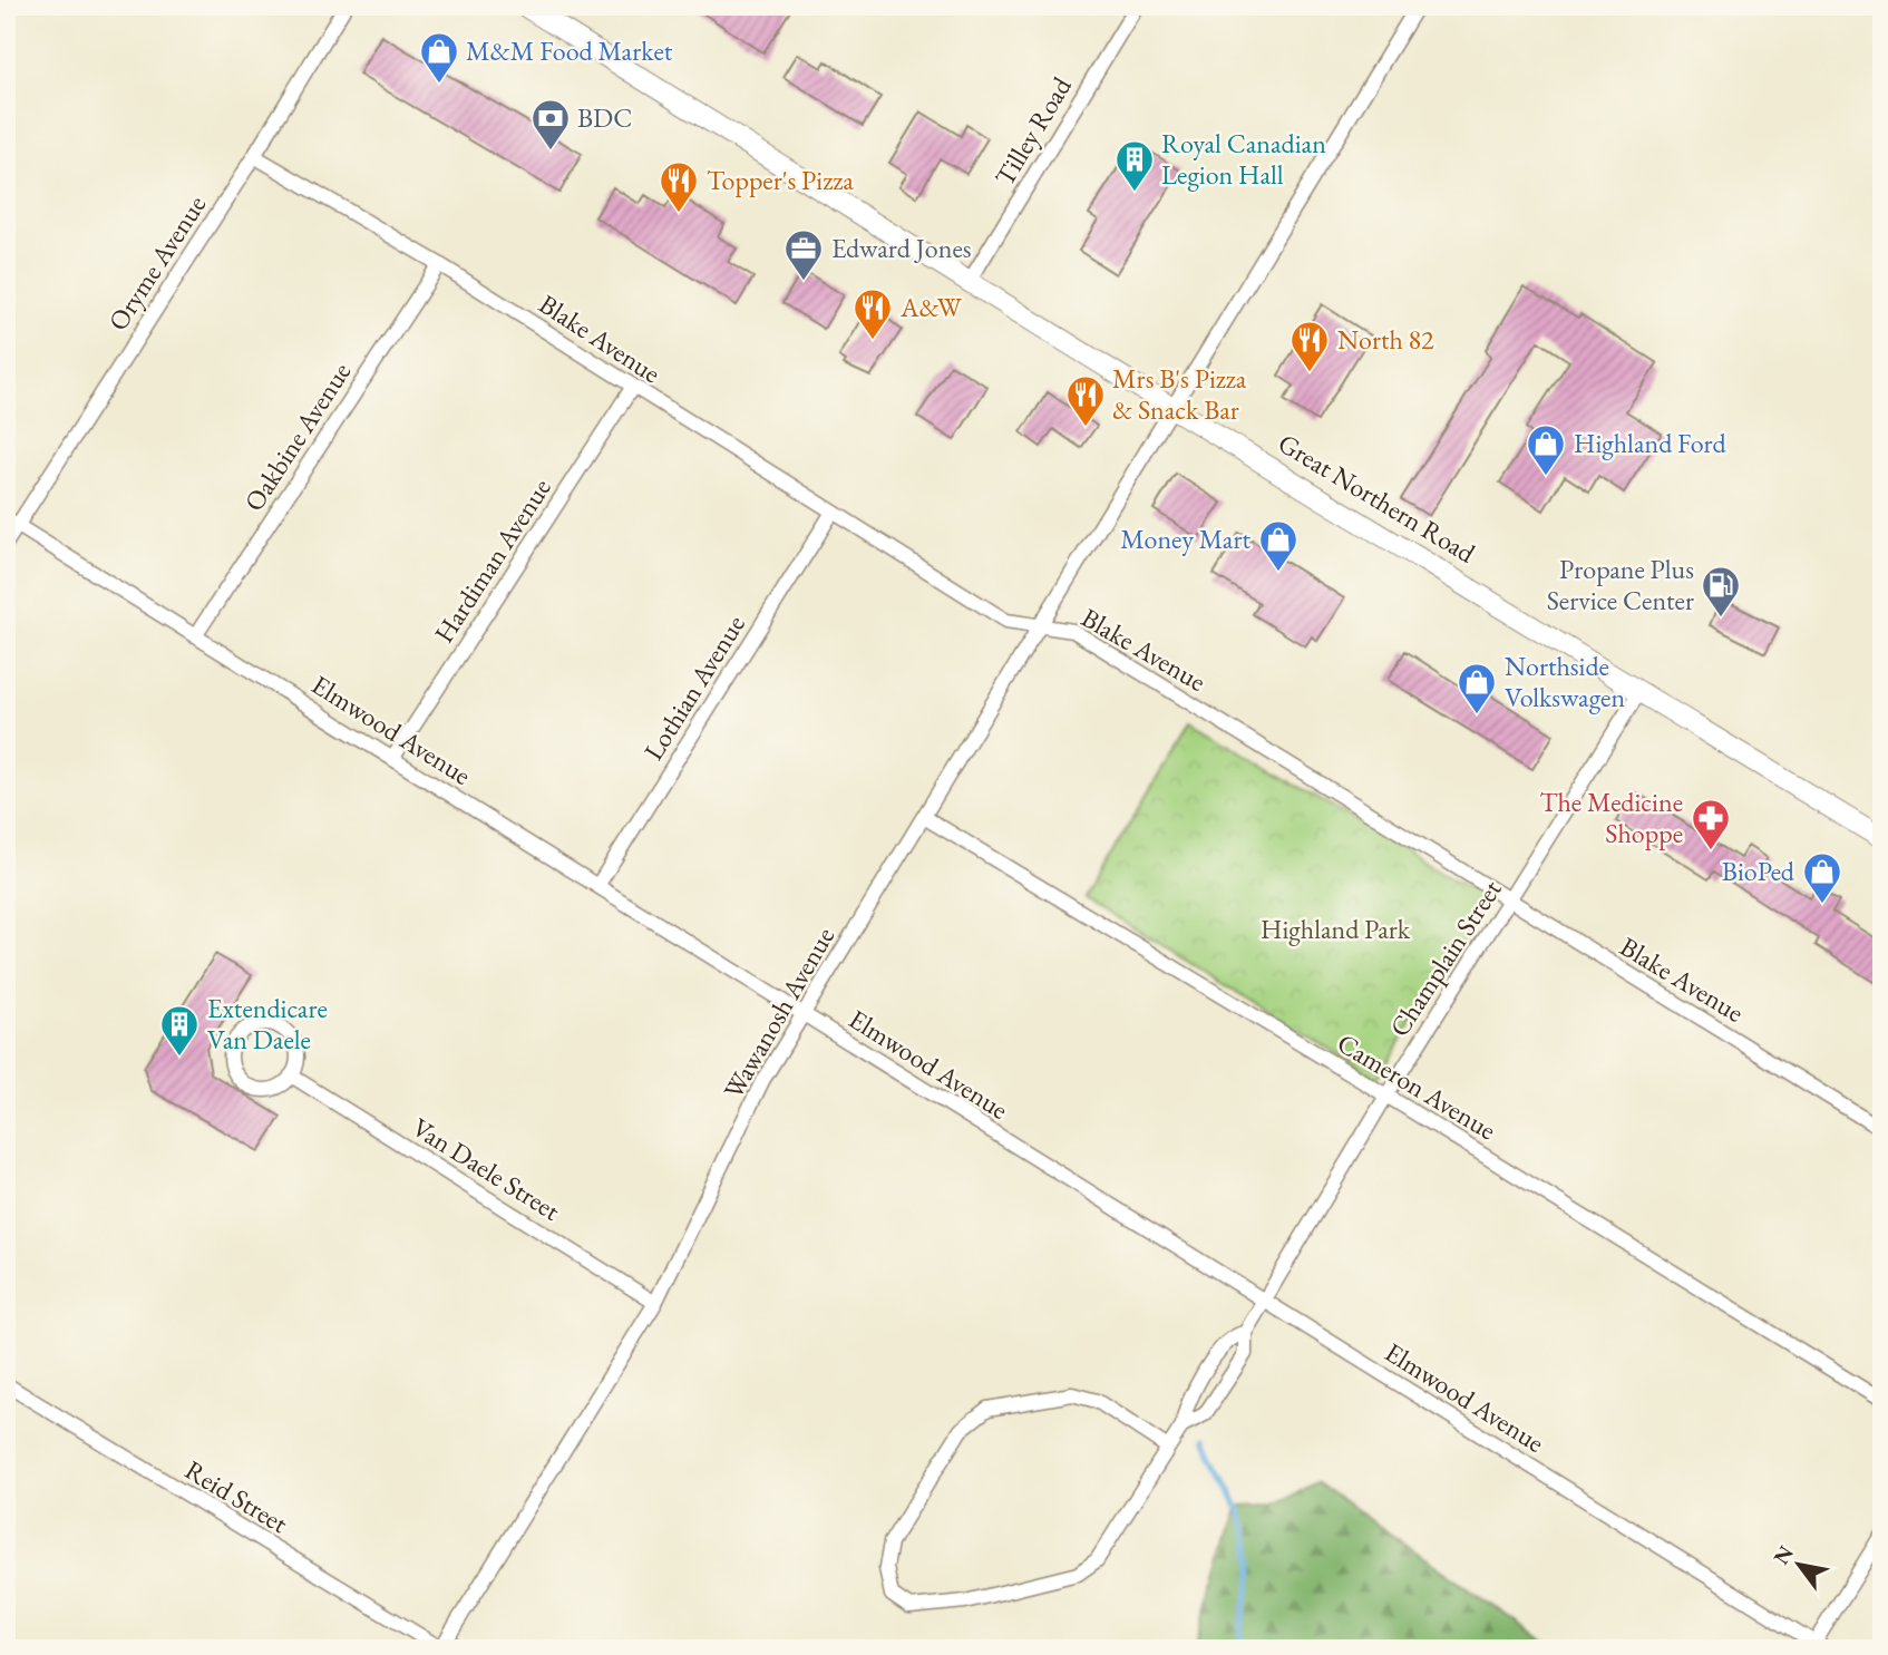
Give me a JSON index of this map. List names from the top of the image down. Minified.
{"streets":{"main road":["Great Northern Road"],"street":["Tilley Road","Oryme Avenue","Blake Avenue","Oakbine Avenue","Hardiman Avenue","Lothian Avenue","Elmwood Avenue","Champlain Street","Wawanosh Avenue","Cameron Avenue","Van Daele Street","Reid Street"]},"crossings":[["Tilley Road","Great Northern Road"],["Oryme Avenue","Blake Avenue"],["Oryme Avenue","Elmwood Avenue"],["Blake Avenue","Oakbine Avenue"],["Blake Avenue","Hardiman Avenue"],["Blake Avenue","Lothian Avenue"],["Blake Avenue","Champlain Street"],["Blake Avenue","Wawanosh Avenue"],["Oakbine Avenue","Elmwood Avenue"],["Great Northern Road","Champlain Street"],["Great Northern Road","Wawanosh Avenue"],["Hardiman Avenue","Elmwood Avenue"],["Lothian Avenue","Elmwood Avenue"],["Elmwood Avenue","Champlain Street"],["Elmwood Avenue","Wawanosh Avenue"],["Champlain Street","Cameron Avenue"],["Wawanosh Avenue","Cameron Avenue"],["Wawanosh Avenue","Van Daele Street"],["Wawanosh Avenue","Reid Street"]],"parks":["Highland Park"],"places":{"shop":["M&M Food Market","Highland Ford","Money Mart","Northside Volkswagen","BioPed"],"bank":["BDC"],"building":["Royal Canadian Legion Hall","Extendicare Van Daele"],"restaurant":["Topper's Pizza","A&W","North 82","Mrs B's Pizza & Snack Bar"],"office":["Edward Jones"],"fuel station":["Propane Plus Service Center"],"pharmacy":["The Medicine Shoppe"]},"north":"top left"}
